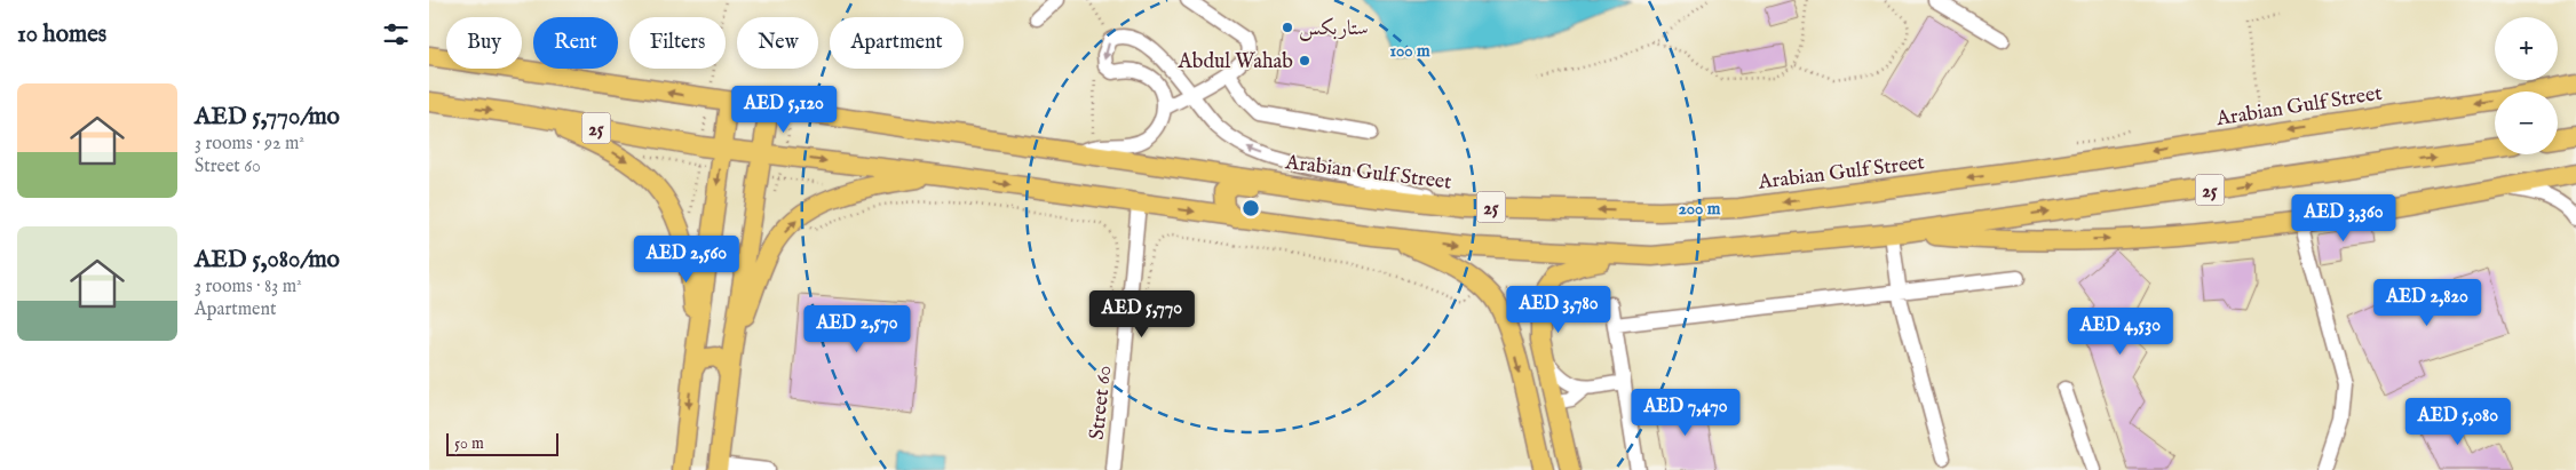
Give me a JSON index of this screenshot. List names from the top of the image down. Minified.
{"streets":{"main road":["Arabian Gulf Street","25"],"street":["Street 60"]},"crossings":[["25","Street 60"]],"places":["ستاربكس","Abdul Wahab"],"scale_bar":"50 m","page":{"heading":"10 homes","map_buttons":["+","−"],"chip":["Buy","Rent","Filters","New","Apartment"],"list":[{"name":"AED 5,770/mo","note":"3 rooms · 92 m² · Street 60"},{"name":"AED 5,080/mo","note":"3 rooms · 83 m² · Apartment"}],"price":["AED 5,120","AED 3,360","AED 2,560","AED 2,820","AED 3,780","AED 5,770","AED 2,570","AED 4,530","AED 7,470","AED 5,080"],"scale":"50 m"},"rings":["100 m","200 m"]}
